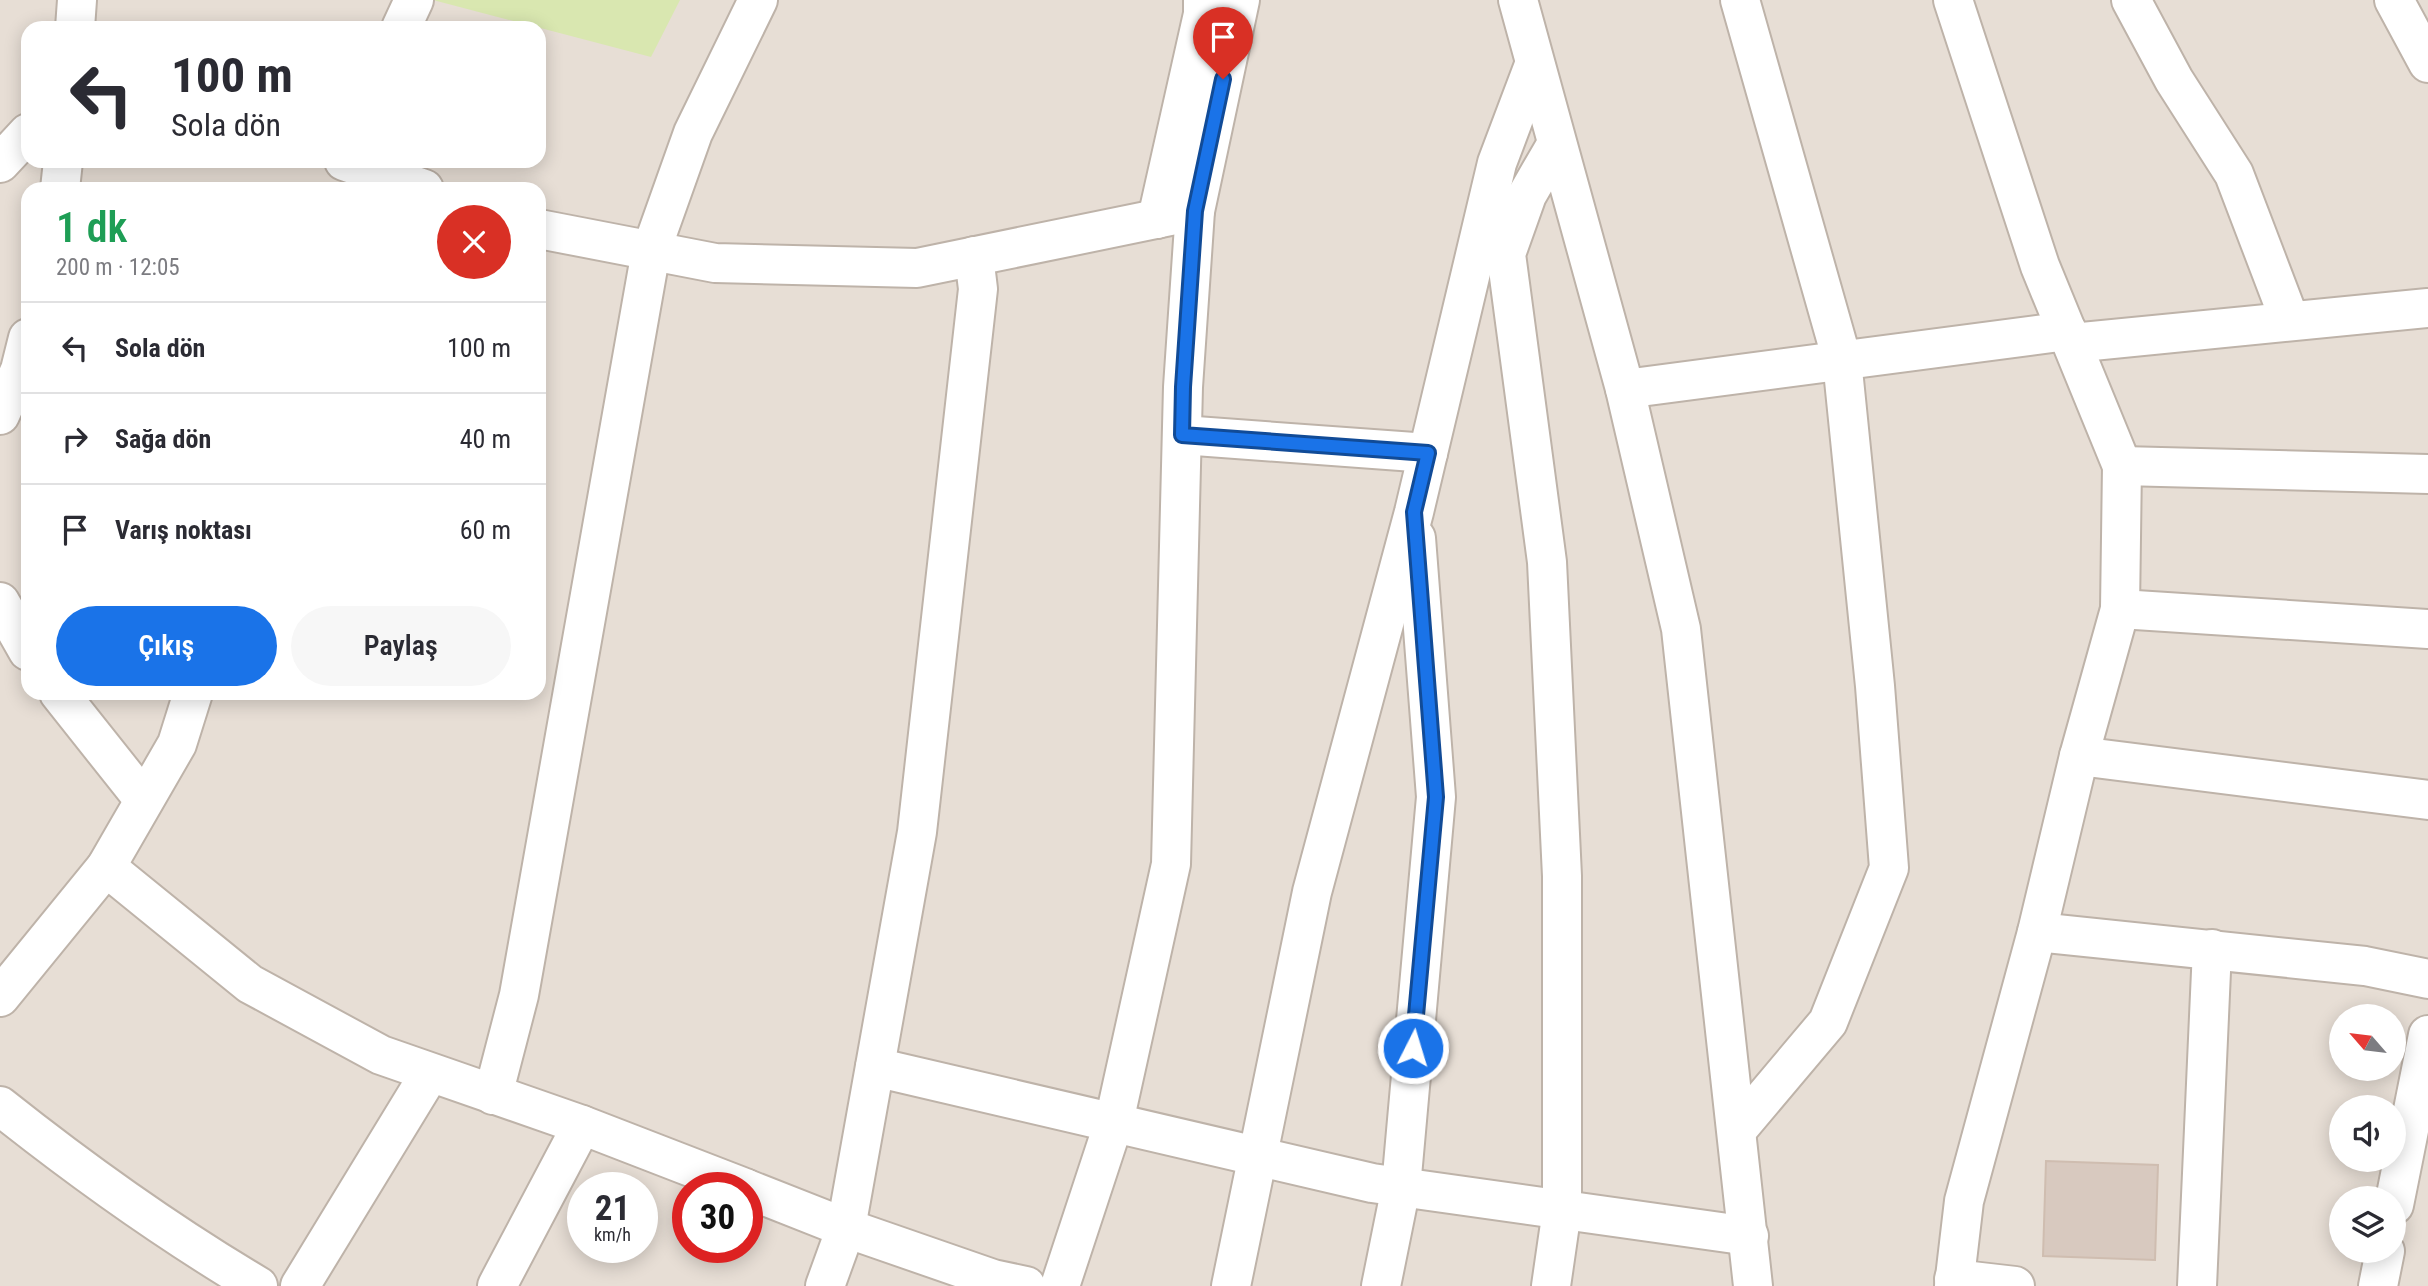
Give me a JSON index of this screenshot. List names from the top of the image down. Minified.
{"north":"top left","page":{"turn":["100 m","Sola dön"],"heading":["1 dk","200 m · 12:05"],"list":[{"name":"Sola dön","value":"100 m"},{"name":"Sağa dön","value":"40 m"},{"name":"Varış noktası","value":"60 m"}],"buttons":["Çıkış","Paylaş"],"speed":"21 km/h","limit":"30"}}
